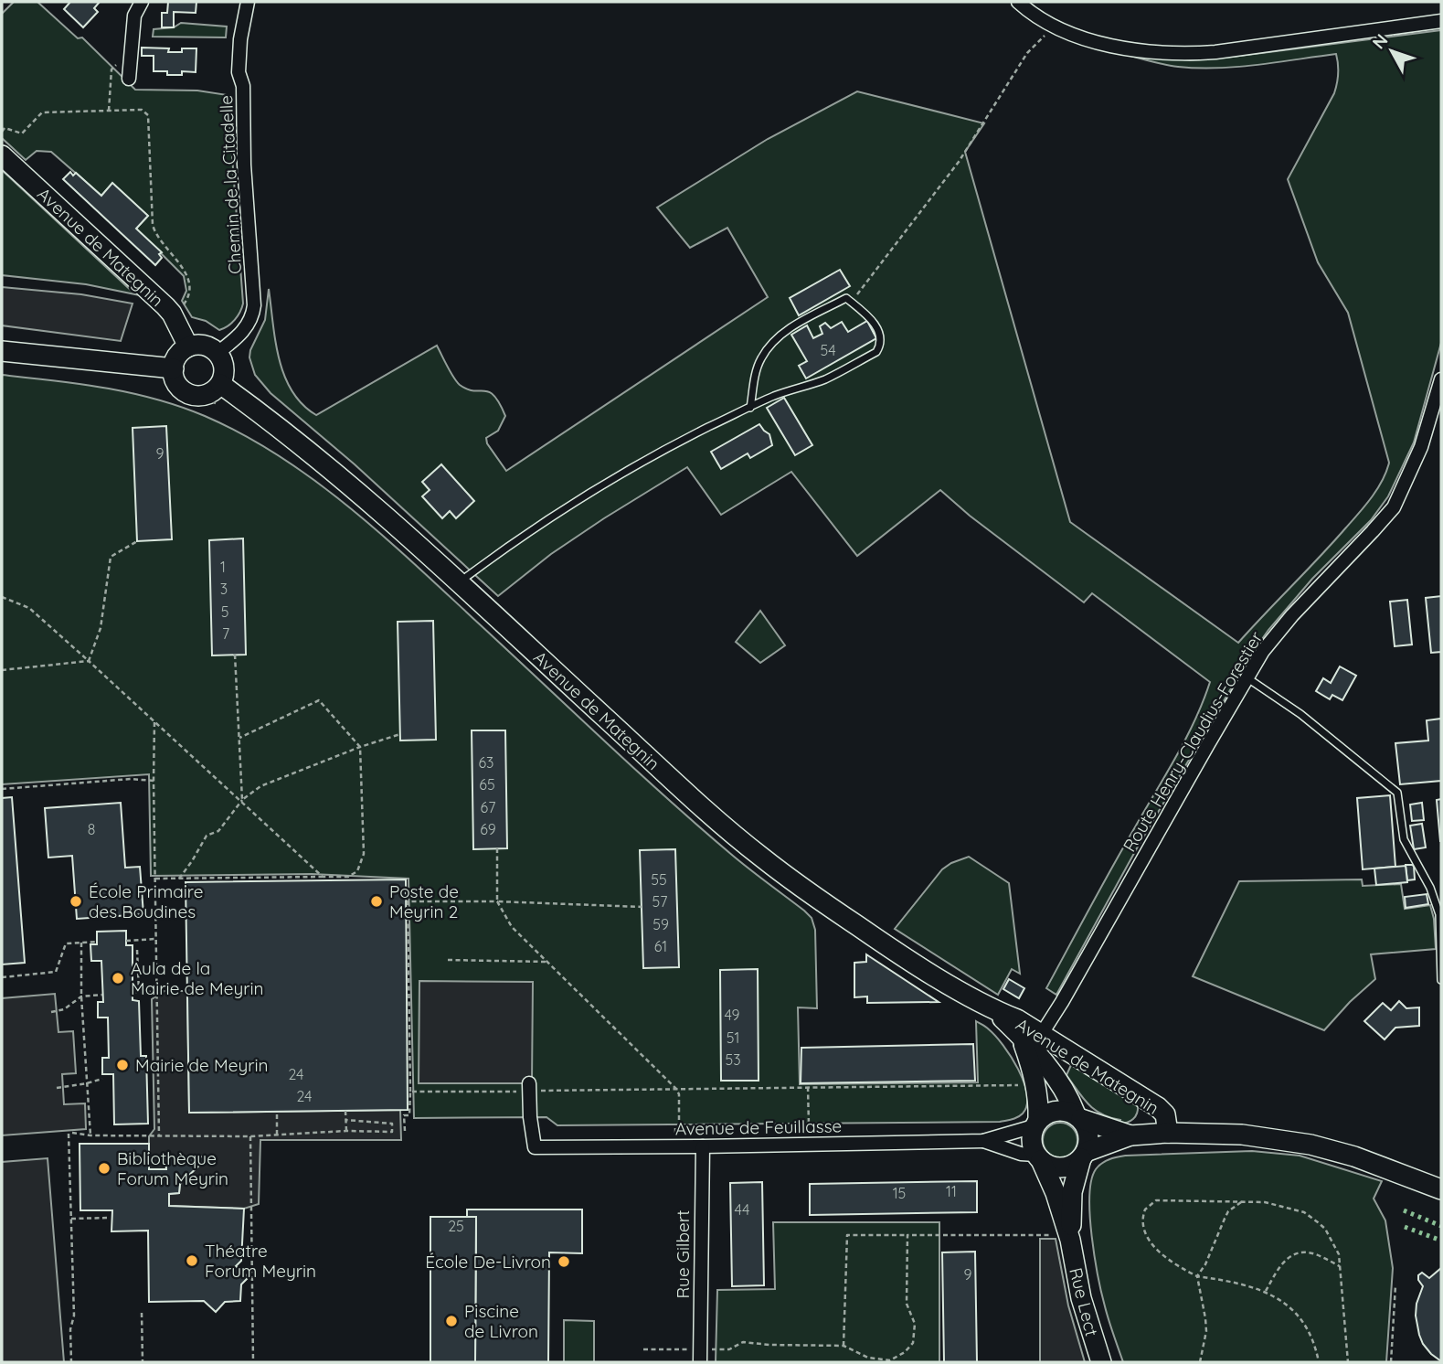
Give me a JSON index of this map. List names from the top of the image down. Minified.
{"streets":{"main road":["Avenue de Mategnin","Rue Lect"],"street":["Chemin de la Citadelle","Route Henry-Claudius-Forestier","Avenue de Feuillasse","Rue Gilbert"]},"crossings":[["Chemin de la Citadelle","Avenue de Mategnin"],["Avenue de Mategnin","Route Henry-Claudius-Forestier"],["Avenue de Mategnin","Avenue de Feuillasse"],["Avenue de Mategnin","Rue Lect"],["Avenue de Feuillasse","Rue Gilbert"],["Avenue de Feuillasse","Rue Lect"]],"places":["École Primaire des Boudines","Poste de Meyrin 2","Aula de la Mairie de Meyrin","Mairie de Meyrin","Bibliothèque Forum Meyrin","Théatre Forum Meyrin","École De-Livron","Piscine de Livron"],"house_numbers":["54","9","1","3","5","7","63","65","67","8","69","55","57","59","61","49","51","53","24","24","11","15","44","25","9"],"north":"top left"}
